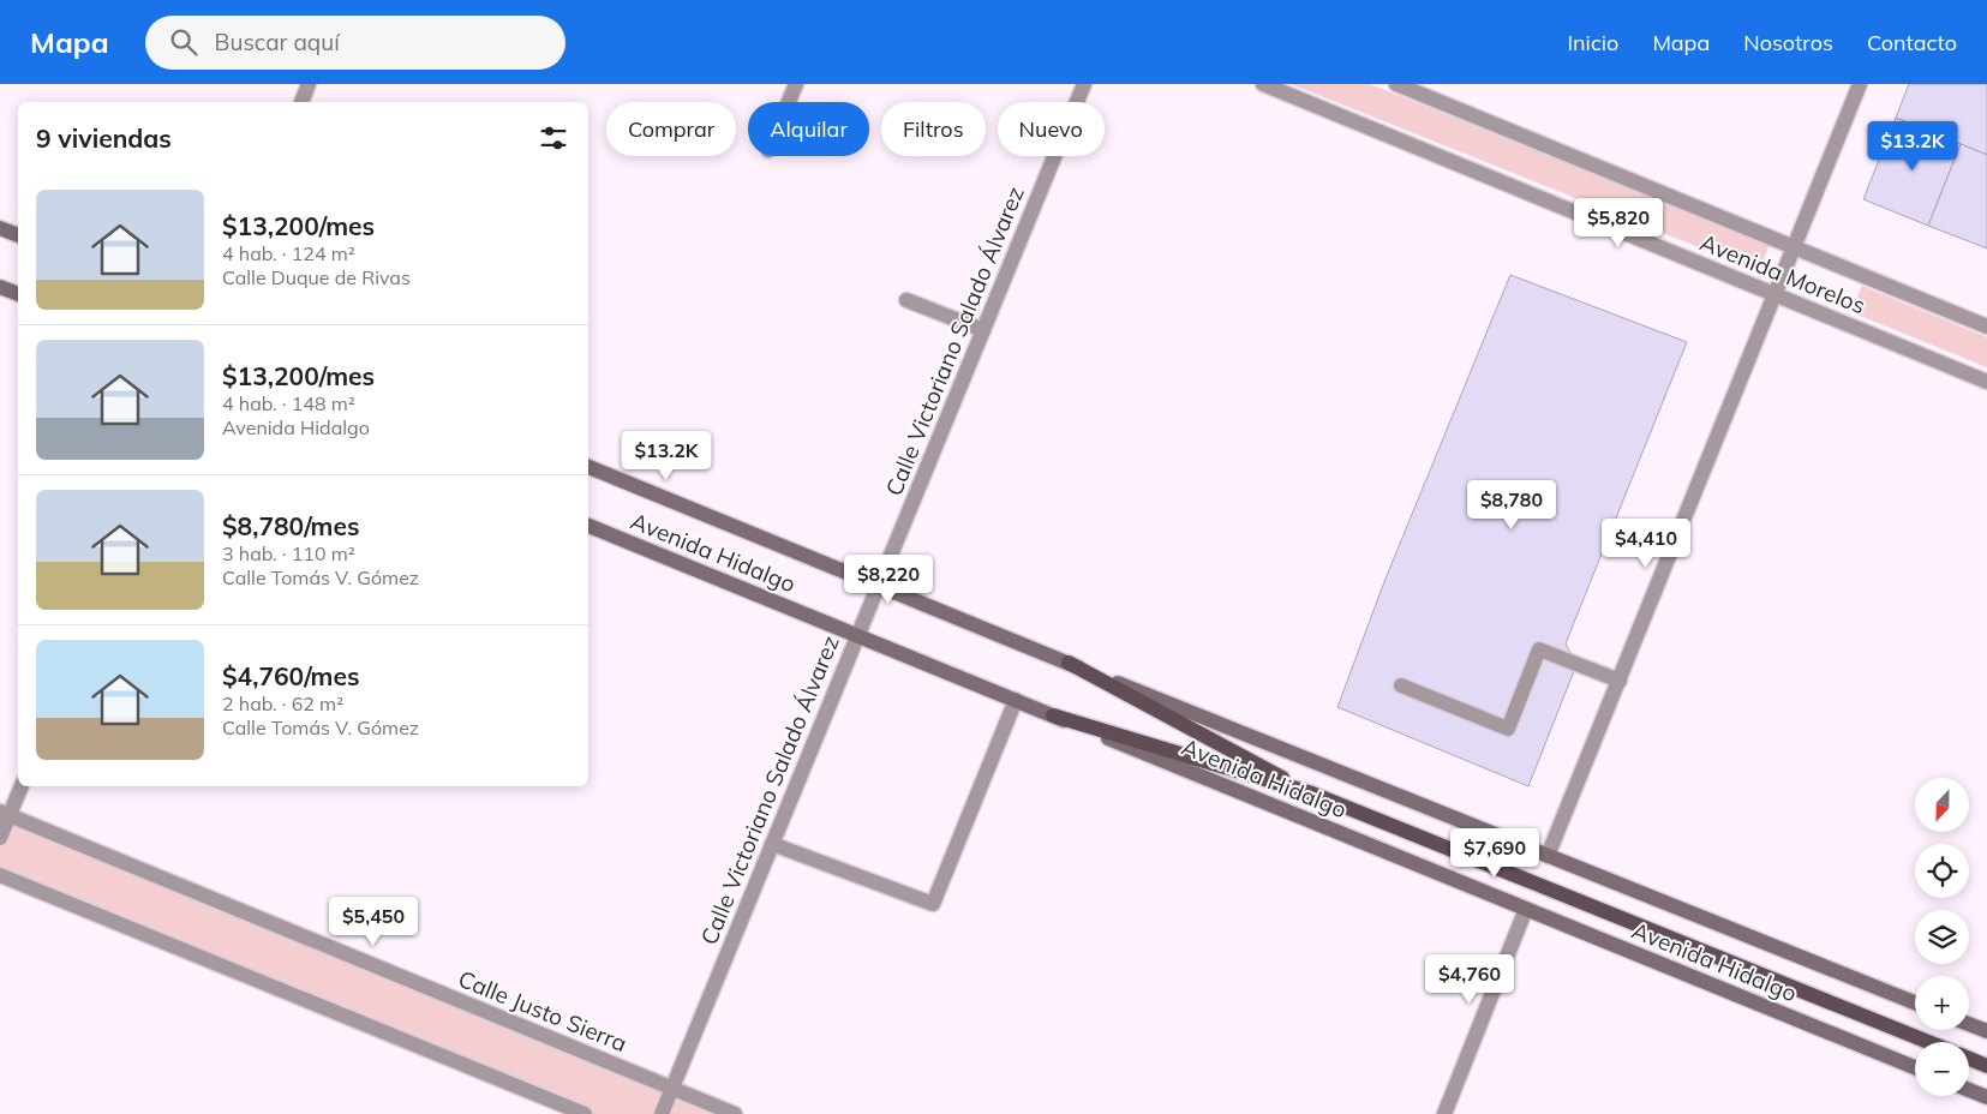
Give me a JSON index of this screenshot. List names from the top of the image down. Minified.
{"streets":{"main road":["Avenida Hidalgo"],"street":["Avenida Morelos","Calle Victoriano Salado Álvarez","Calle Justo Sierra"]},"crossings":[["Calle Victoriano Salado Álvarez","Avenida Hidalgo"],["Calle Victoriano Salado Álvarez","Calle Justo Sierra"]],"north":"bottom","page":{"header":"Mapa","search":"Buscar aquí","nav":["Inicio","Mapa","Nosotros","Contacto"],"chip":["Comprar","Alquilar","Filtros","Nuevo"],"heading":"9 viviendas","price":["$13.2K","$5,820","$13.2K","$8,780","$4,410","$8,220","$7,690","$5,450","$4,760"],"list":[{"name":"$13,200/mes","note":"4 hab. · 124 m² · Calle Duque de Rivas"},{"name":"$13,200/mes","note":"4 hab. · 148 m² · Avenida Hidalgo"},{"name":"$8,780/mes","note":"3 hab. · 110 m² · Calle Tomás V. Gómez"},{"name":"$4,760/mes","note":"2 hab. · 62 m² · Calle Tomás V. Gómez"}],"map_buttons":["+","−"]}}
